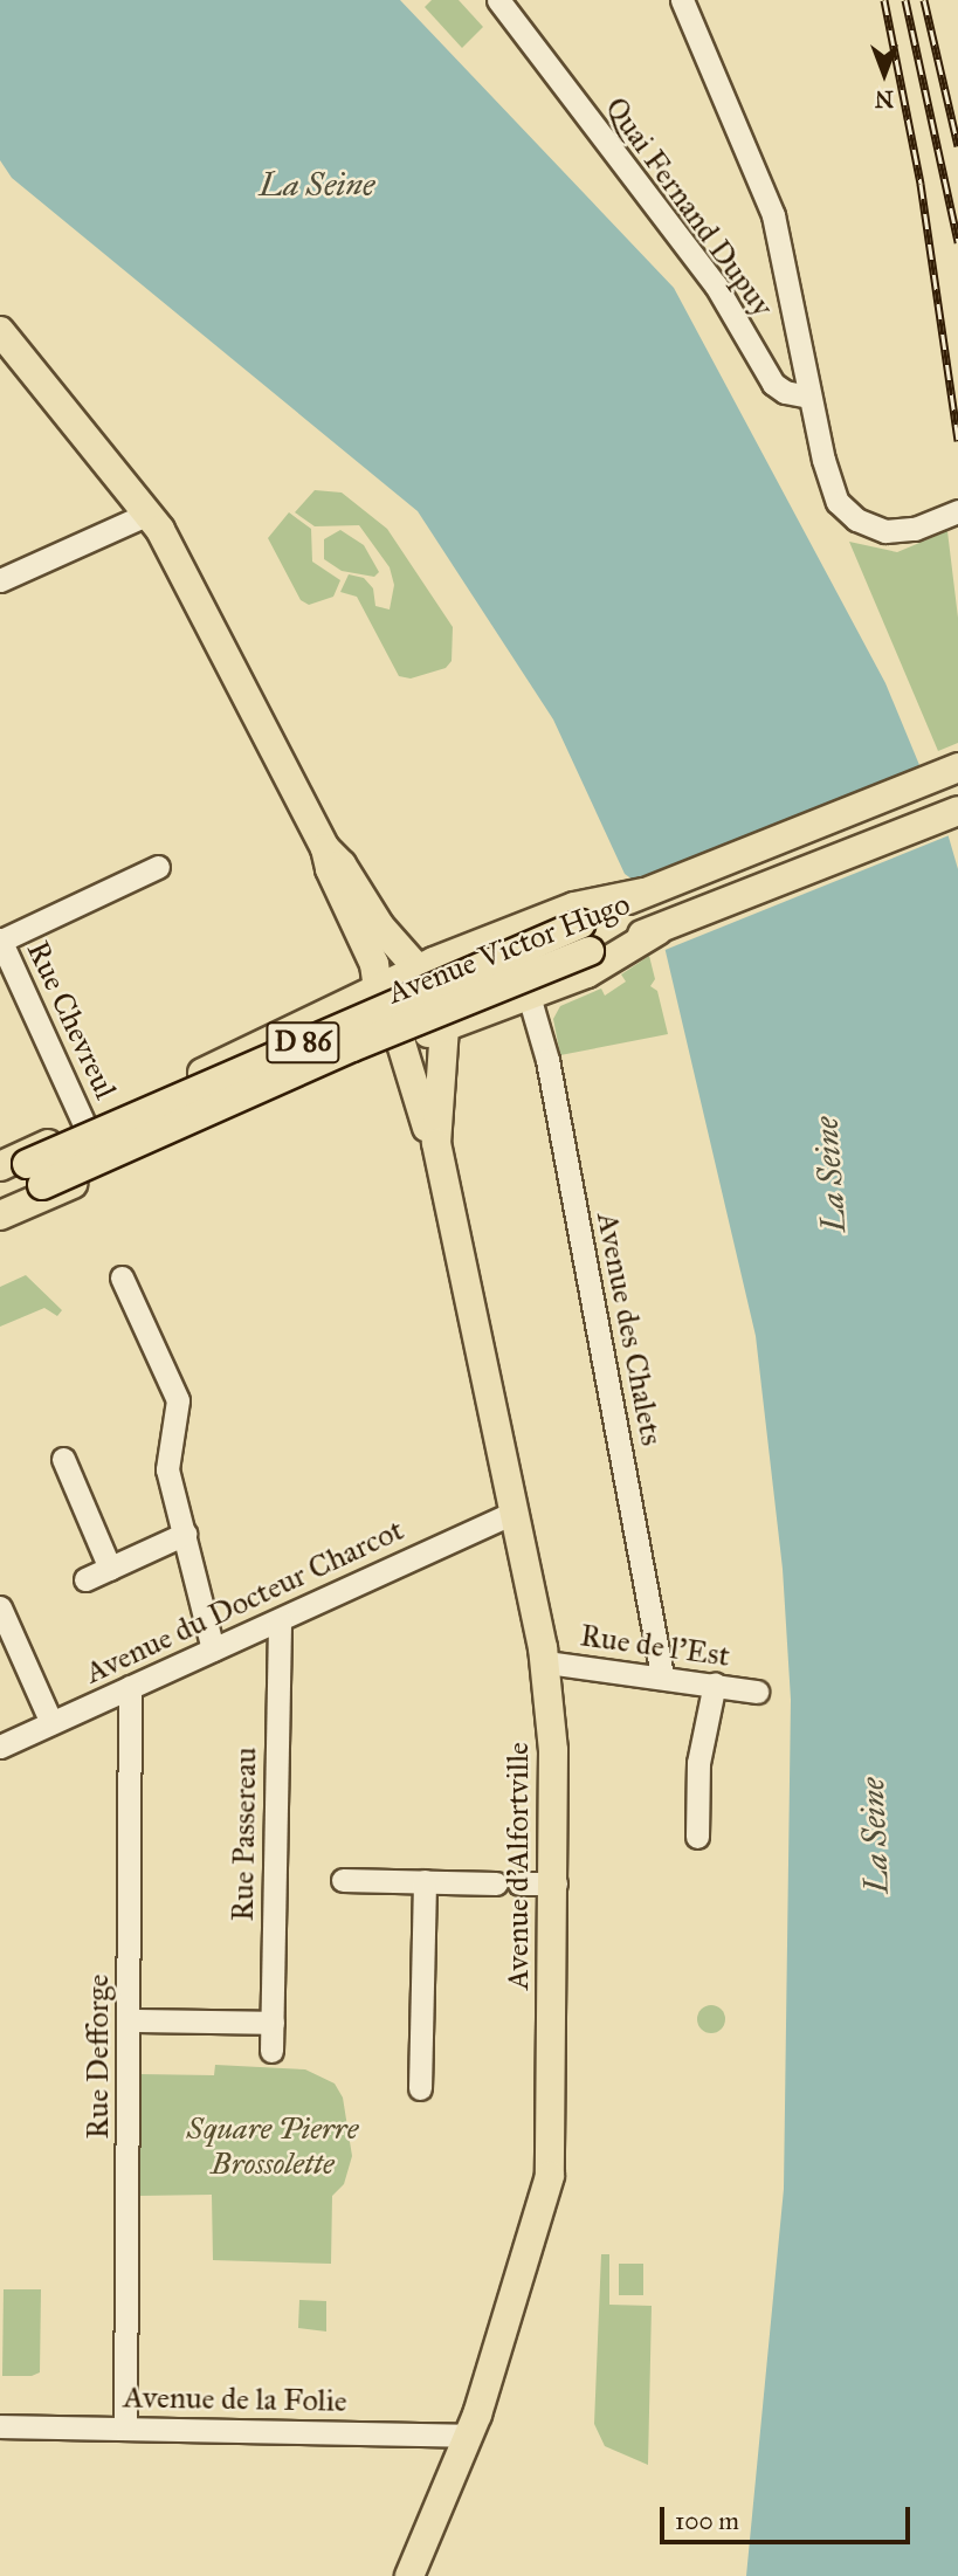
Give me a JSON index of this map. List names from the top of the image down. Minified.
{"streets":{"main road":["Avenue Victor Hugo","D 86","Avenue d'Alfortville"],"street":["Quai Fernand Dupuy","Rue Chevreul","Avenue des Chalets","Avenue du Docteur Charcot","Rue de l'Est","Rue Passereau","Rue Defforge","Avenue de la Folie"]},"crossings":[["Avenue Victor Hugo","Rue Chevreul"],["Avenue Victor Hugo","D 86"],["Avenue Victor Hugo","Avenue des Chalets"],["Avenue Victor Hugo","Avenue d'Alfortville"],["Avenue des Chalets","Rue de l'Est"],["Avenue du Docteur Charcot","Rue Passereau"],["Avenue du Docteur Charcot","Avenue d'Alfortville"],["Avenue du Docteur Charcot","Rue Defforge"],["Rue de l'Est","Avenue d'Alfortville"],["Avenue d'Alfortville","Avenue de la Folie"],["Rue Defforge","Avenue de la Folie"]],"water":["La Seine"],"parks":["Square Pierre Brossolette"],"scale_bar":"100 m","north":"bottom"}
